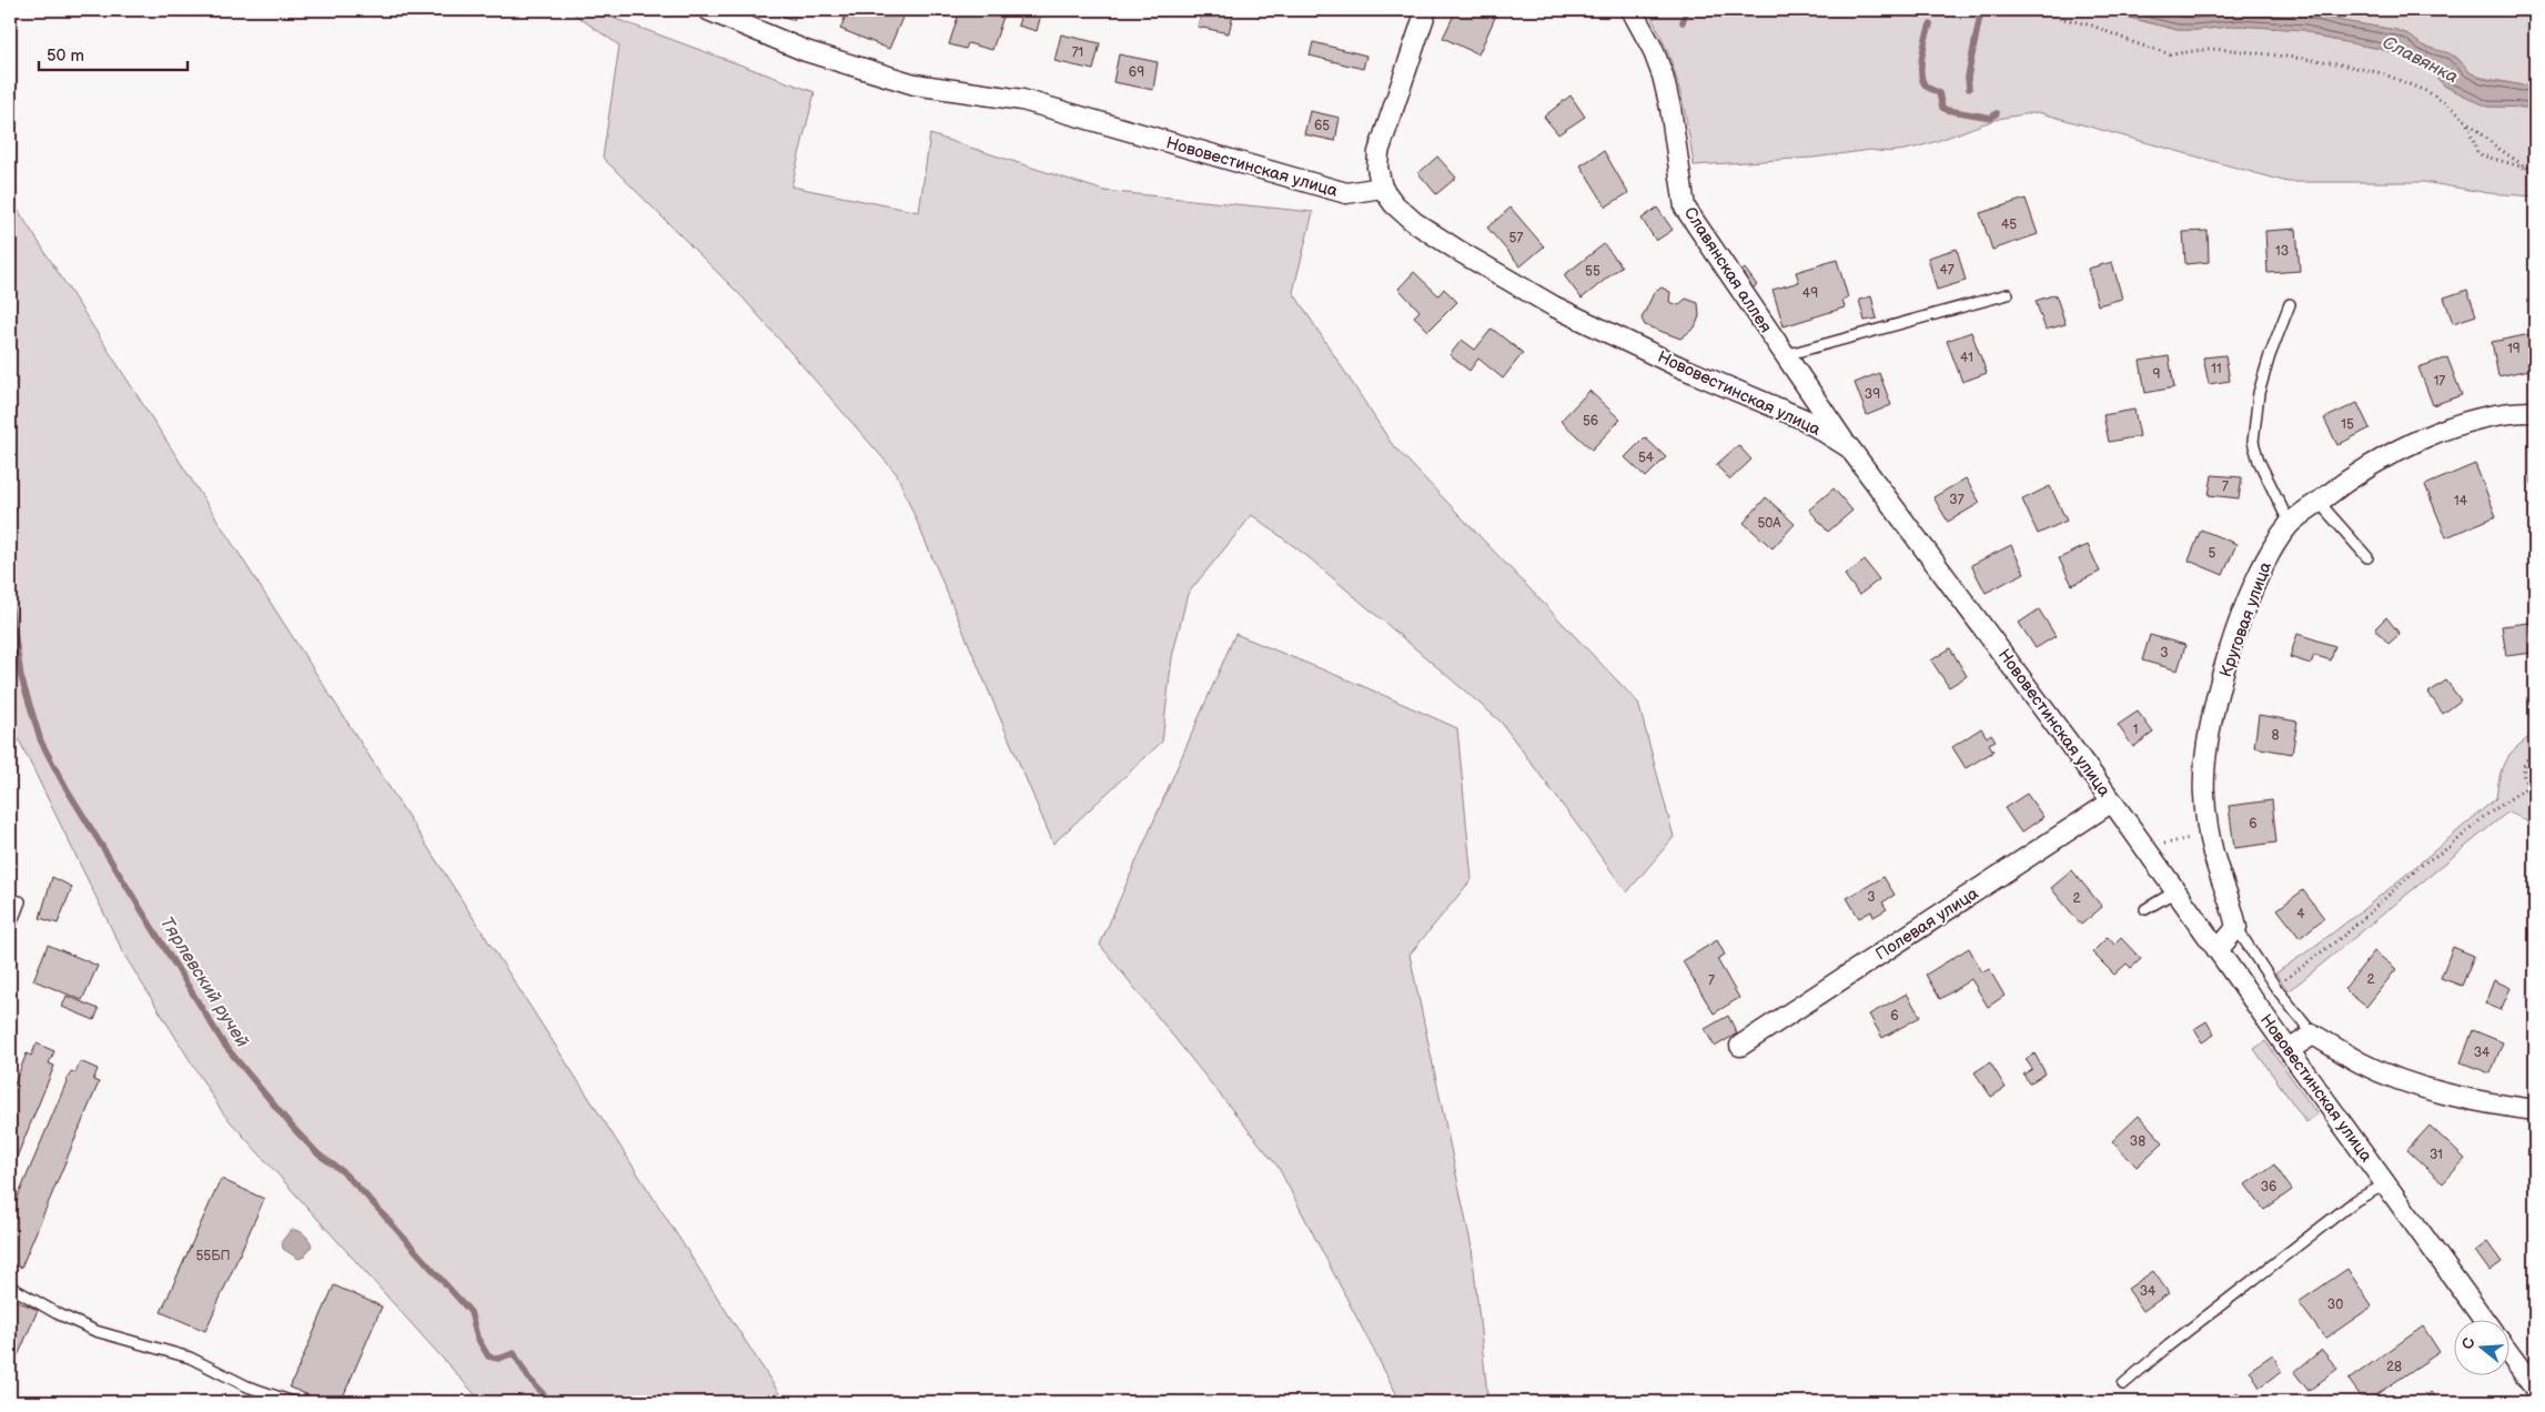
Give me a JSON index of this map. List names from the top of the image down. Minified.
{"streets":{"street":["Нововестинская улица","Славянская аллея","Круговая улица","Полевая улица"]},"crossings":[["Нововестинская улица","Славянская аллея"],["Нововестинская улица","Полевая улица"]],"water":["Славянка","Тярлевский ручей"],"house_numbers":["71","69","65","45","57","13","47","55","49","19","41","11","9","17","39","56","15","54","7","37","14","50А","5","3","1","8","6","3","2","4","2","7","6","34","38","31","36","55БП","34","30","28"],"scale_bar":"50 m","north":"left"}
